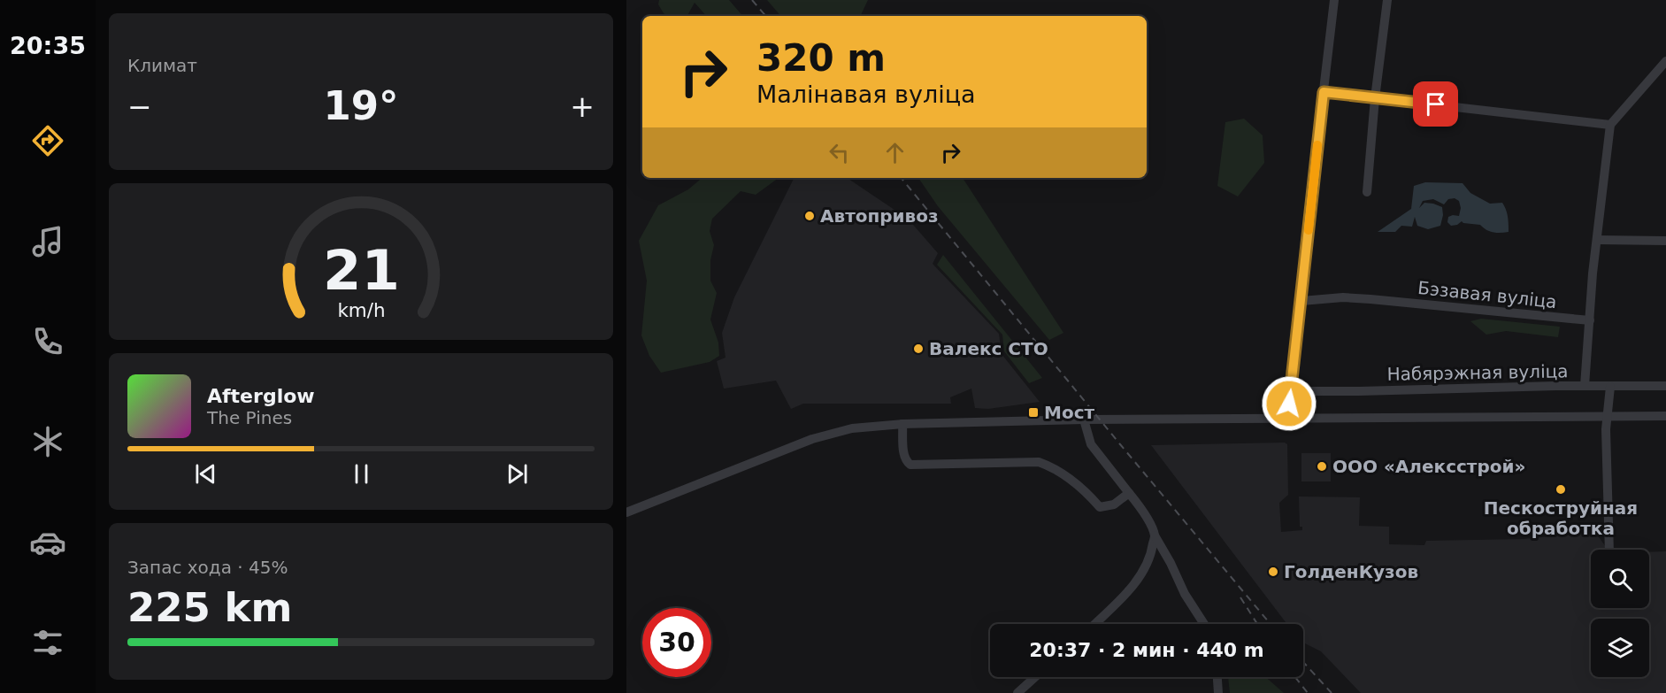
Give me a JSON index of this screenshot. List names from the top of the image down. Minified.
{"streets":{"street":["Бэзавая вуліца","Набярэжная вуліца"]},"places":{"other":["Автопривоз","Валекс СТО","ООО «Алексстрой»","Пескоструйная обработка","ГолденКузов"],"transit":["Мост"]},"page":{"tabs":"20:35","tile":["Климат",["Запас хода · 45%","225 km"]],"turn":["320 m","Малінавая вуліца"],"heat":["−","19°","+"],"song":["Afterglow","The Pines"],"limit":"30","trip":"20:37 · 2 мин · 440 m","gauge":["21","km/h"]}}
